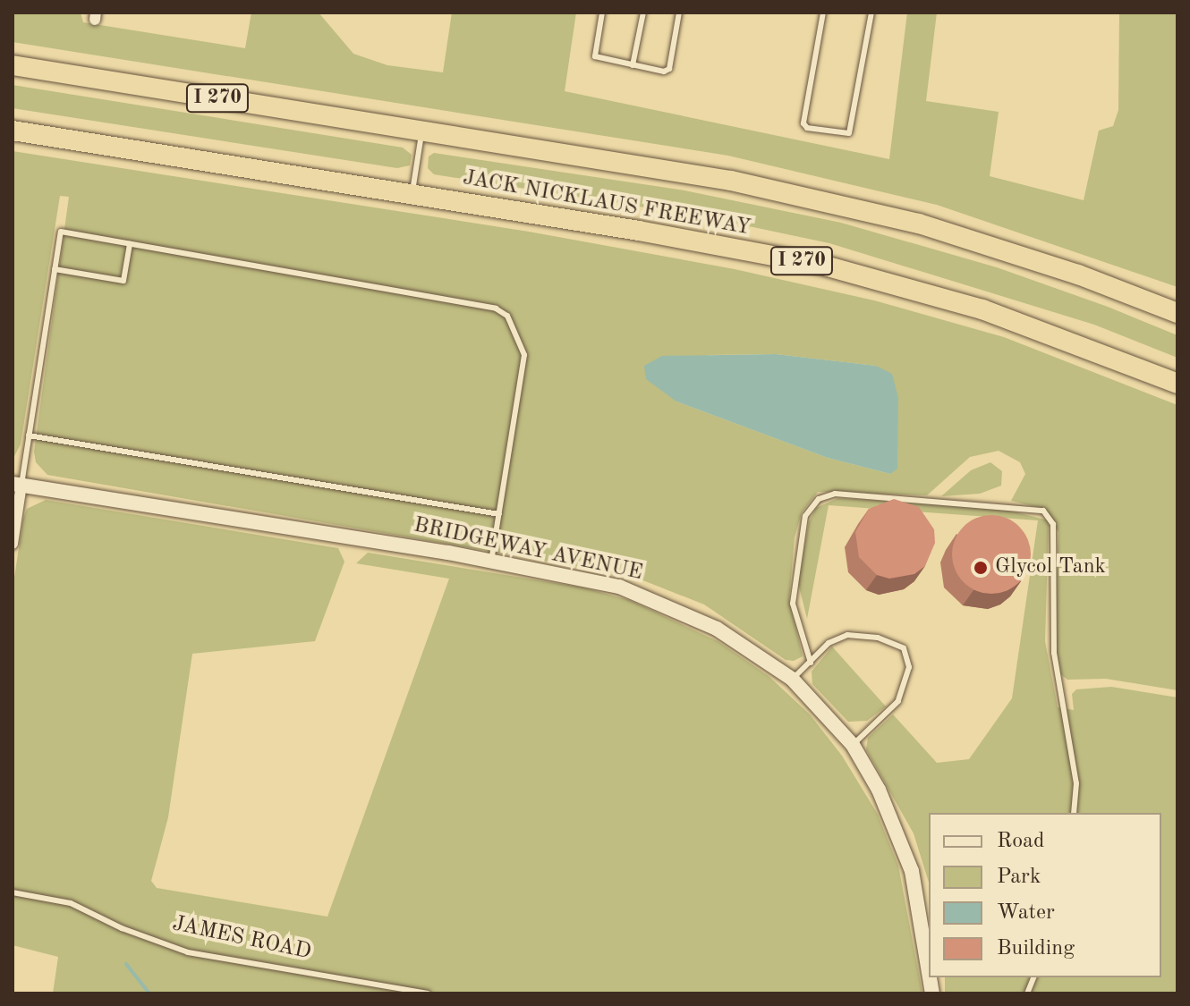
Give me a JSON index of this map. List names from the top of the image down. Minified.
{"streets":{"highway":["I 270","JACK NICKLAUS FREEWAY"],"street":["BRIDGEWAY AVENUE"],"lane":["JAMES ROAD"]},"places":["Glycol Tank"],"legend":["Road","Park","Water","Building"]}
